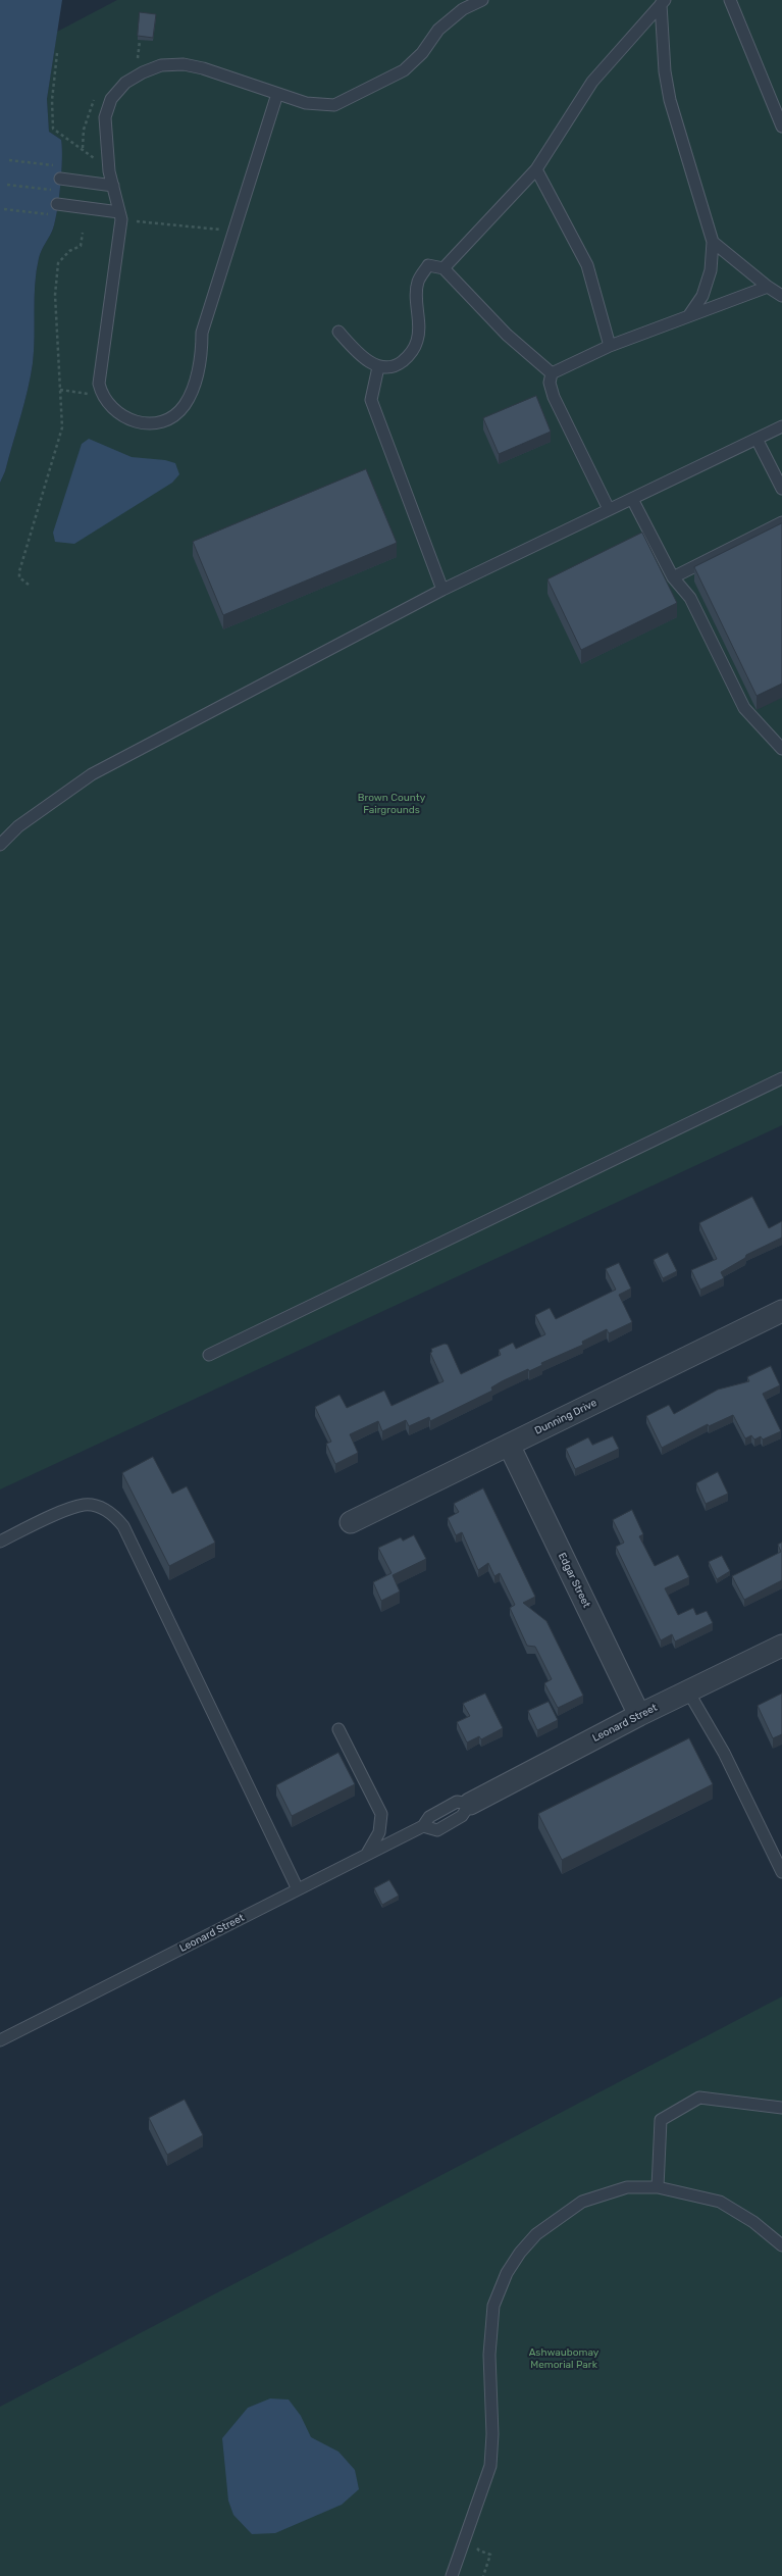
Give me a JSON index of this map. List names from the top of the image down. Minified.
{"streets":{"street":["Dunning Drive","Edgar Street","Leonard Street"]},"crossings":[["Dunning Drive","Edgar Street"],["Edgar Street","Leonard Street"]],"parks":["Brown County Fairgrounds","Ashwaubomay Memorial Park"]}
